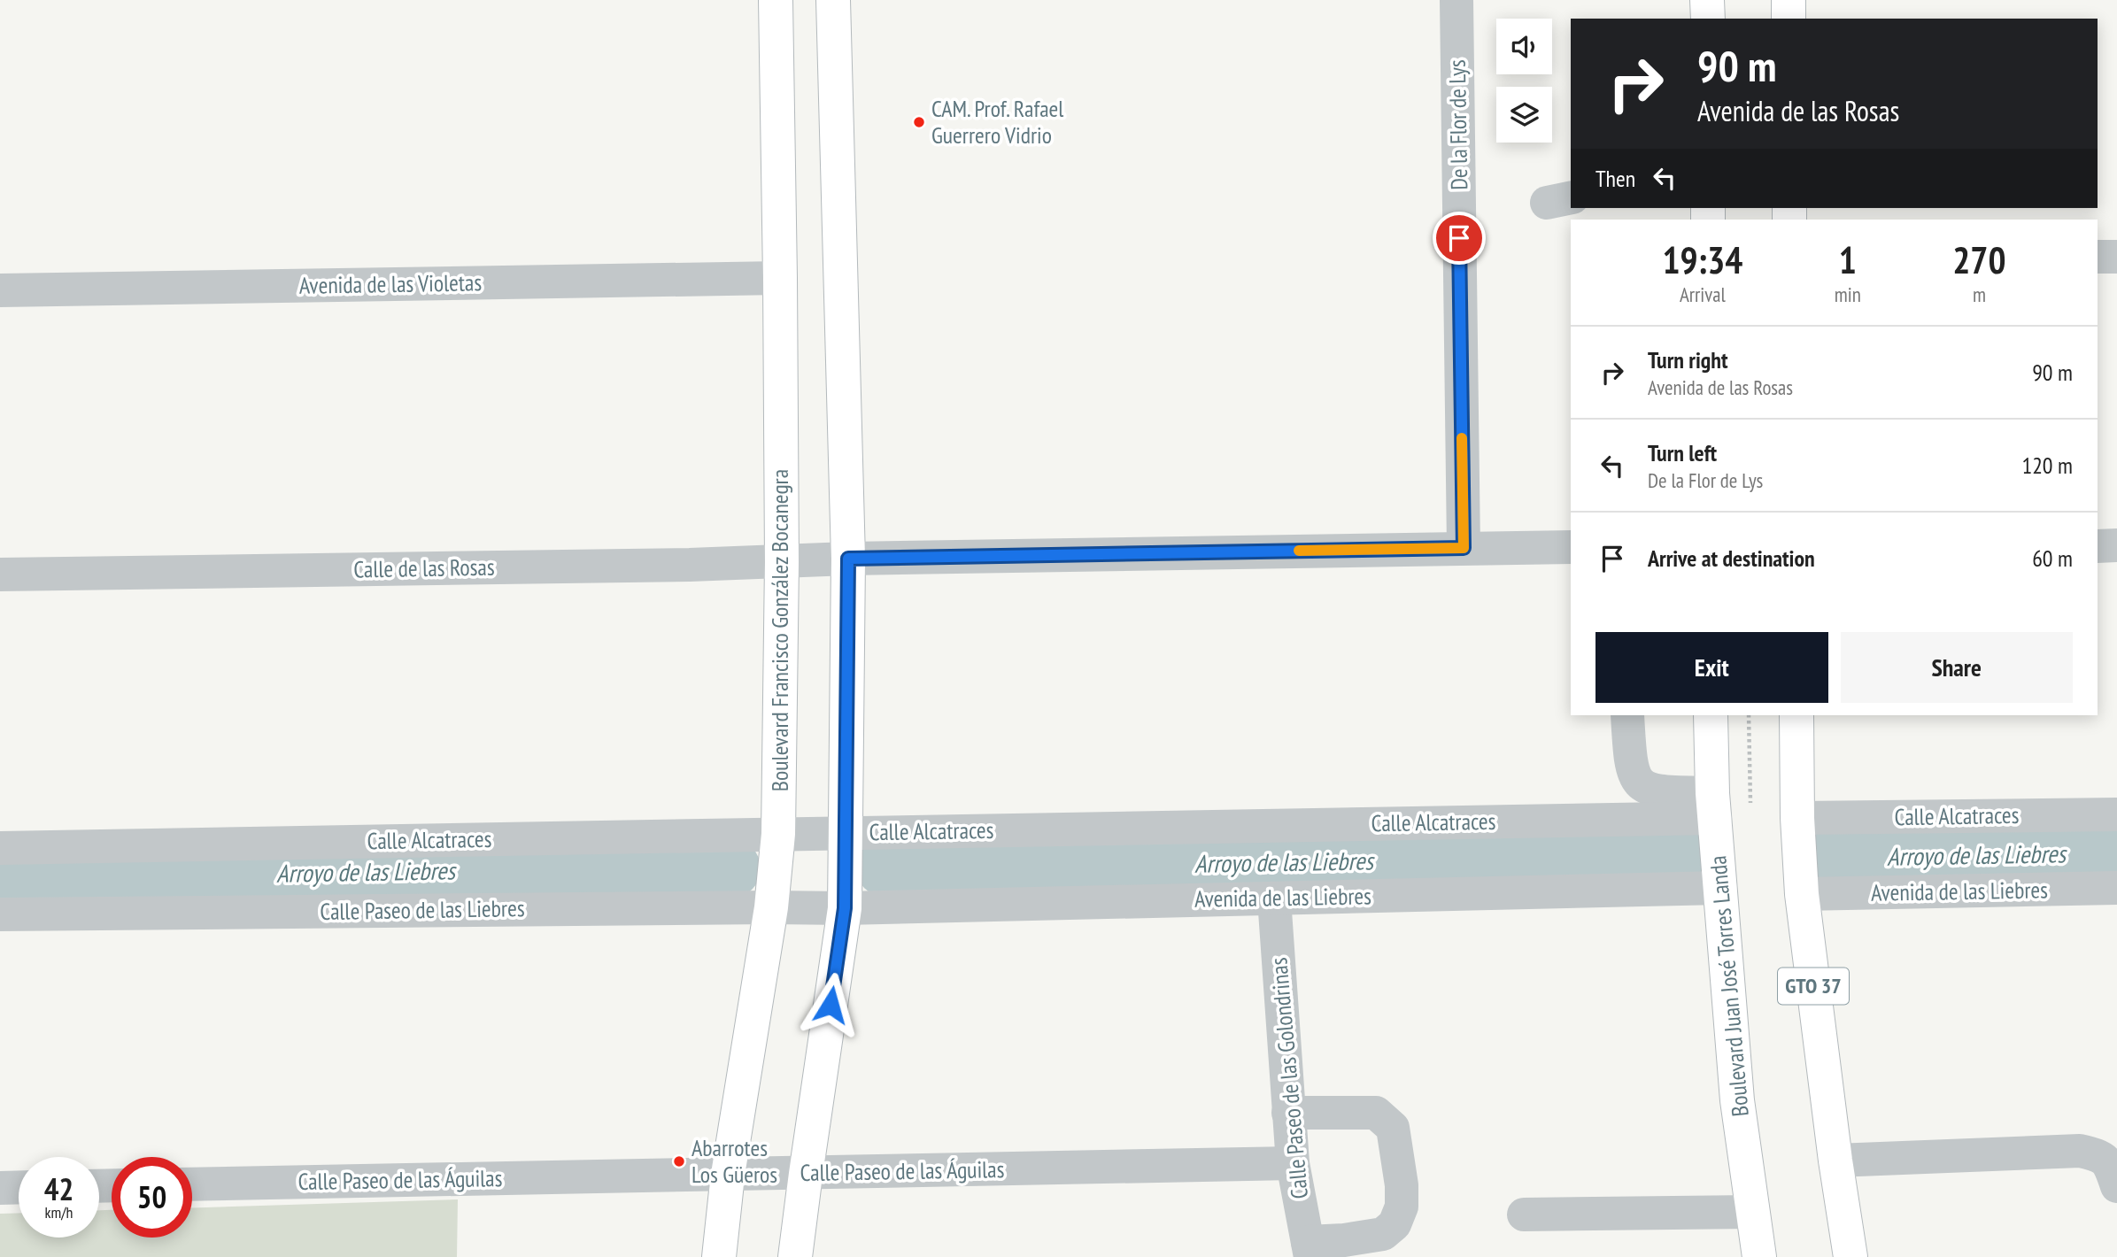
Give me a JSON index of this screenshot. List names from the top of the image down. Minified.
{"streets":{"main road":["Boulevard Francisco González Bocanegra","Boulevard Juan José Torres Landa","GTO 37"],"street":["De la Flor de Lys","Avenida de las Violetas","Calle de las Rosas","Calle Alcatraces","Avenida de las Liebres","Calle Paseo de las Liebres","Calle Paseo de las Golondrinas","Calle Paseo de las Águilas"]},"crossings":[["De la Flor de Lys","Calle de las Rosas"],["Avenida de las Violetas","Boulevard Francisco González Bocanegra"],["Calle de las Rosas","Boulevard Francisco González Bocanegra"],["Boulevard Francisco González Bocanegra","Calle Alcatraces"],["Boulevard Francisco González Bocanegra","Calle Paseo de las Liebres"],["Boulevard Francisco González Bocanegra","Calle Paseo de las Águilas"],["Calle Alcatraces","Boulevard Juan José Torres Landa"],["Calle Alcatraces","GTO 37"],["Avenida de las Liebres","Calle Paseo de las Liebres"],["Avenida de las Liebres","Boulevard Juan José Torres Landa"],["Avenida de las Liebres","GTO 37"],["Avenida de las Liebres","Calle Paseo de las Golondrinas"],["Calle Paseo de las Golondrinas","Calle Paseo de las Águilas"]],"water":["Arroyo de las Liebres"],"places":["CAM. Prof. Rafael Guerrero Vidrio","Abarrotes Los Güeros"],"page":{"turn":["90 m","Avenida de las Rosas"],"then":"Then","eta":["19:34","Arrival","1","min","270","m"],"list":[{"name":"Turn right","note":"Avenida de las Rosas","value":"90 m"},{"name":"Turn left","note":"De la Flor de Lys","value":"120 m"},{"name":"Arrive at destination","value":"60 m"}],"buttons":["Exit","Share"],"speed":"42 km/h","limit":"50"}}
